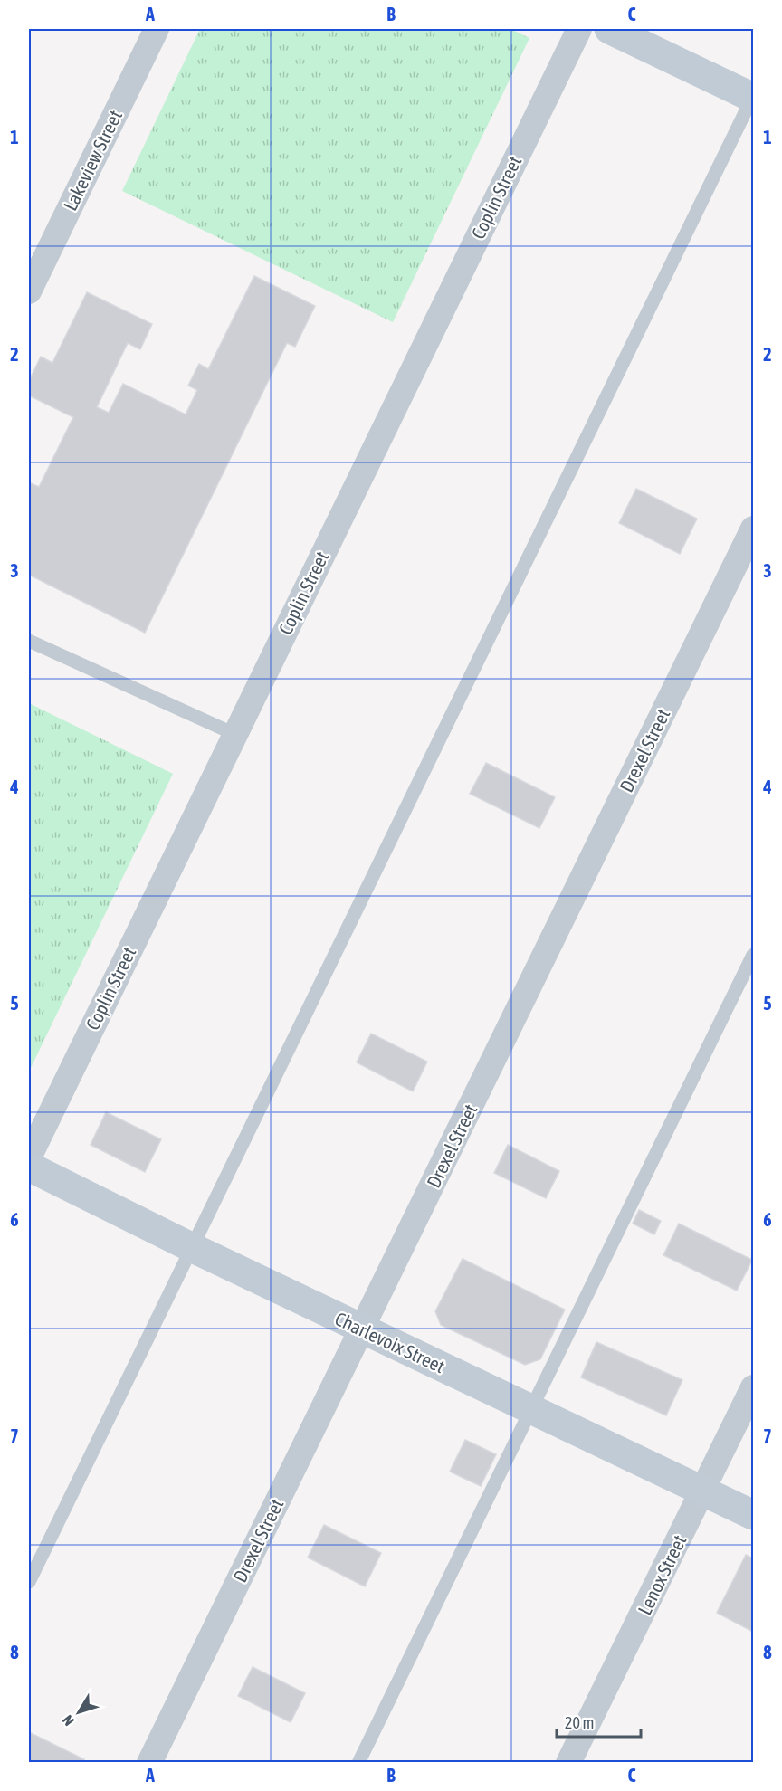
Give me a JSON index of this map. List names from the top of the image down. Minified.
{"streets":{"street":["Lakeview Street","Coplin Street","Drexel Street","Charlevoix Street","Lenox Street"]},"crossings":[["Drexel Street","Charlevoix Street"],["Charlevoix Street","Lenox Street"]],"scale_bar":"20 m","north":"bottom left","grid":{"columns":["A","B","C"],"rows":["1","2","3","4","5","6","7","8"]}}
